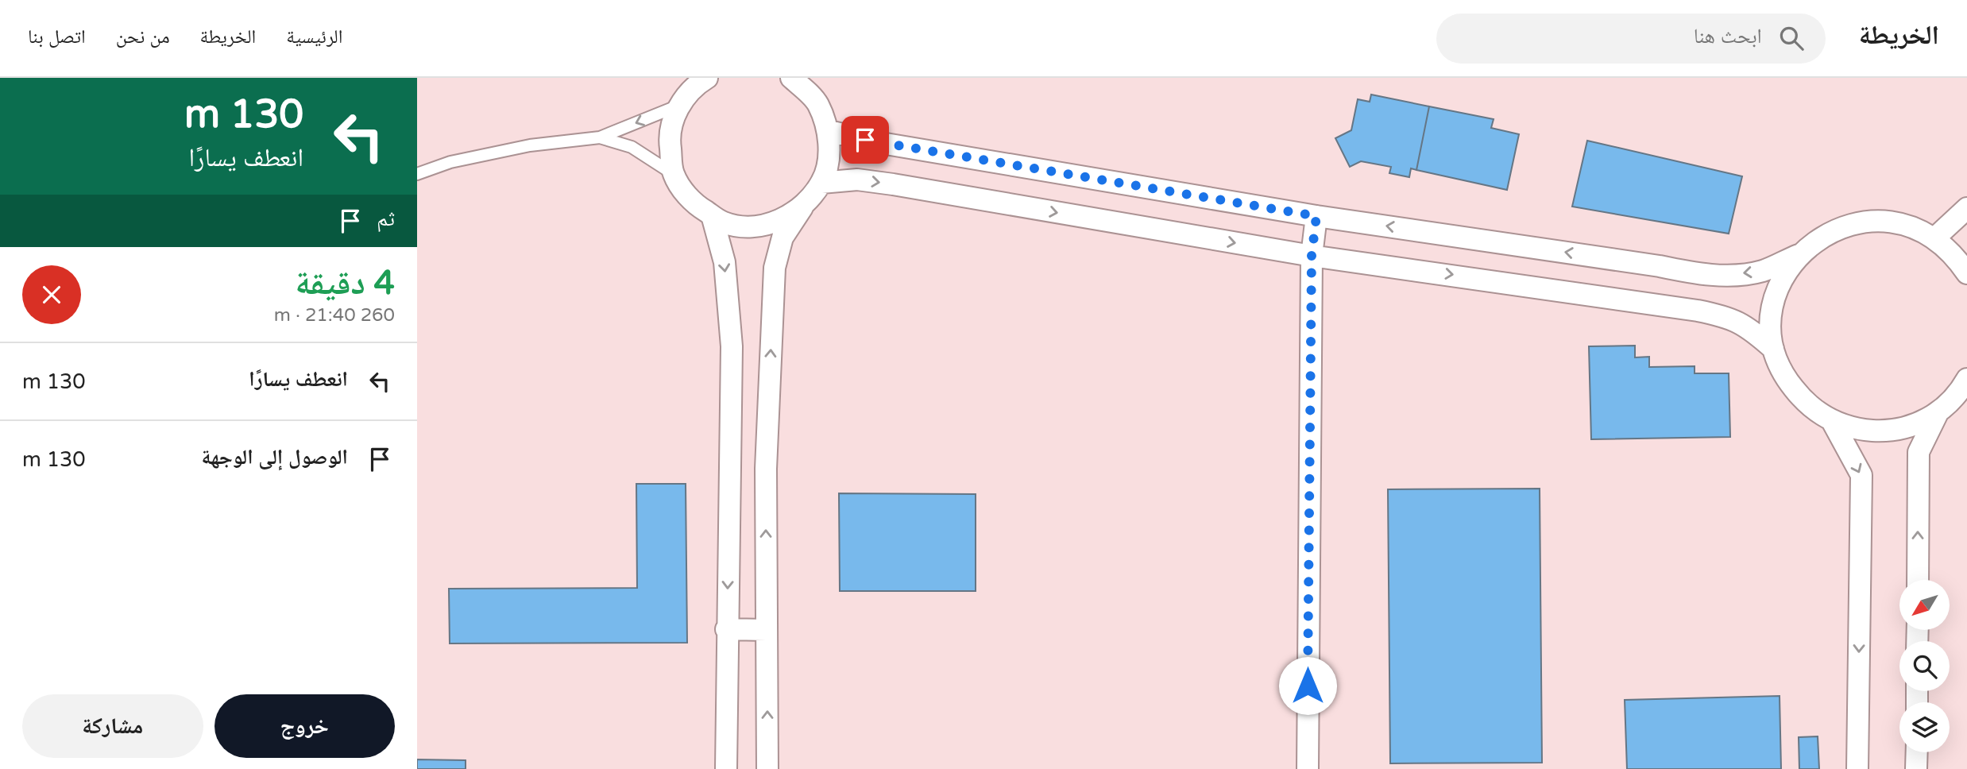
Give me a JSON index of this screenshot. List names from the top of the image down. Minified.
{"north":"bottom left","page":{"header":"الخريطة","search":"ابحث هنا","nav":["الرئيسية","الخريطة","من نحن","اتصل بنا"],"turn":["130 m","انعطف يسارًا"],"then":"ثم","heading":["4 دقيقة","260 m · 21:40"],"list":[{"name":"انعطف يسارًا","value":"130 m"},{"name":"الوصول إلى الوجهة","value":"130 m"}],"buttons":["خروج","مشاركة"]}}
